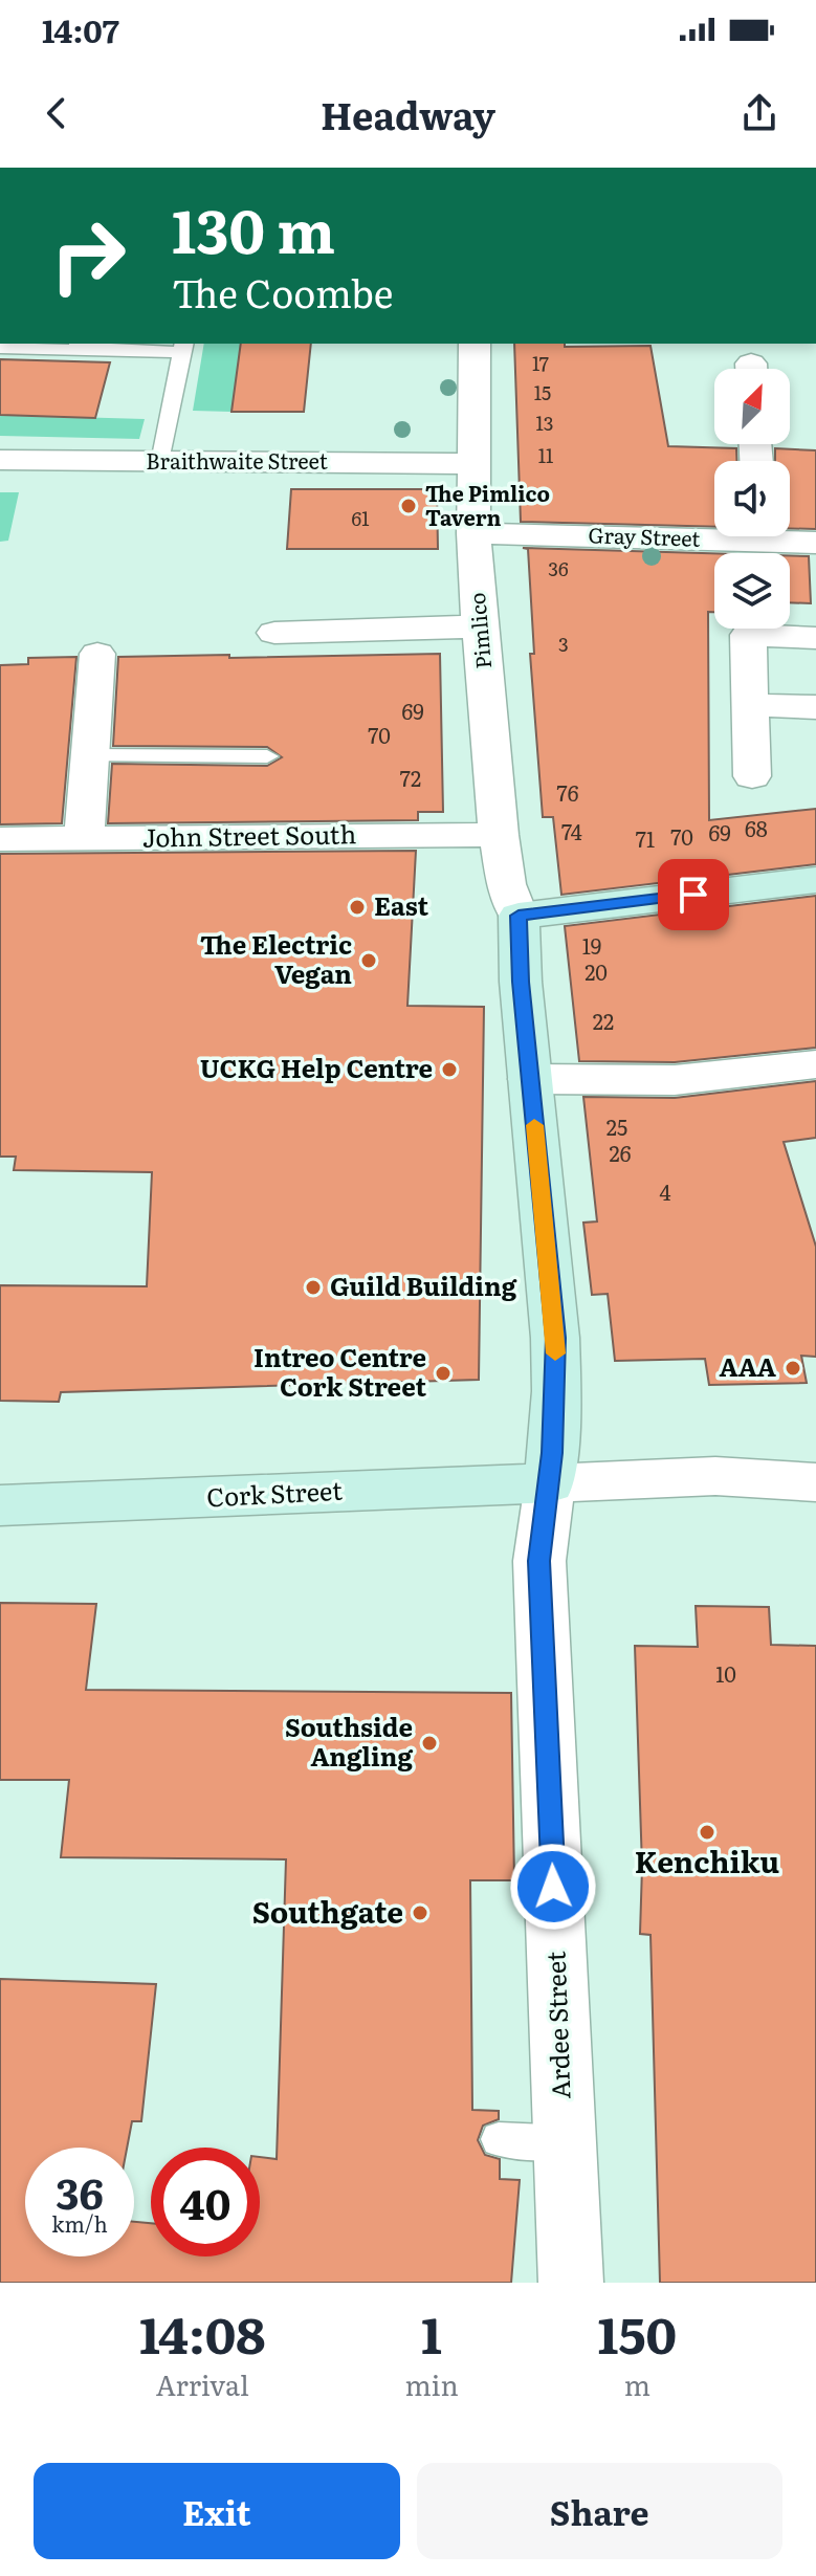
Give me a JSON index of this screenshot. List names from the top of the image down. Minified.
{"streets":{"main road":["Cork Street","Ardee Street"],"street":["Braithwaite Street","Gray Street","Pimlico","John Street South"]},"crossings":[["Braithwaite Street","Pimlico"],["Gray Street","Pimlico"],["Pimlico","John Street South"],["Pimlico","Ardee Street"],["Cork Street","Ardee Street"]],"places":["The Pimlico Tavern","East","The Electric Vegan","UCKG Help Centre","Guild Building","AAA","Intreo Centre Cork Street","Southside Angling","Kenchiku","Southgate"],"house_numbers":["17","15","13","11","61","36","3","69","70","72","76","68","74","69","70","71","19","20","22","25","26","4","10"],"north":"top right","page":{"status":"14:07","header":"Headway","turn":["130 m","The Coombe"],"speed":"36 km/h","limit":"40","eta":["14:08","Arrival","1","min","150","m"],"buttons":["Exit","Share"]}}
